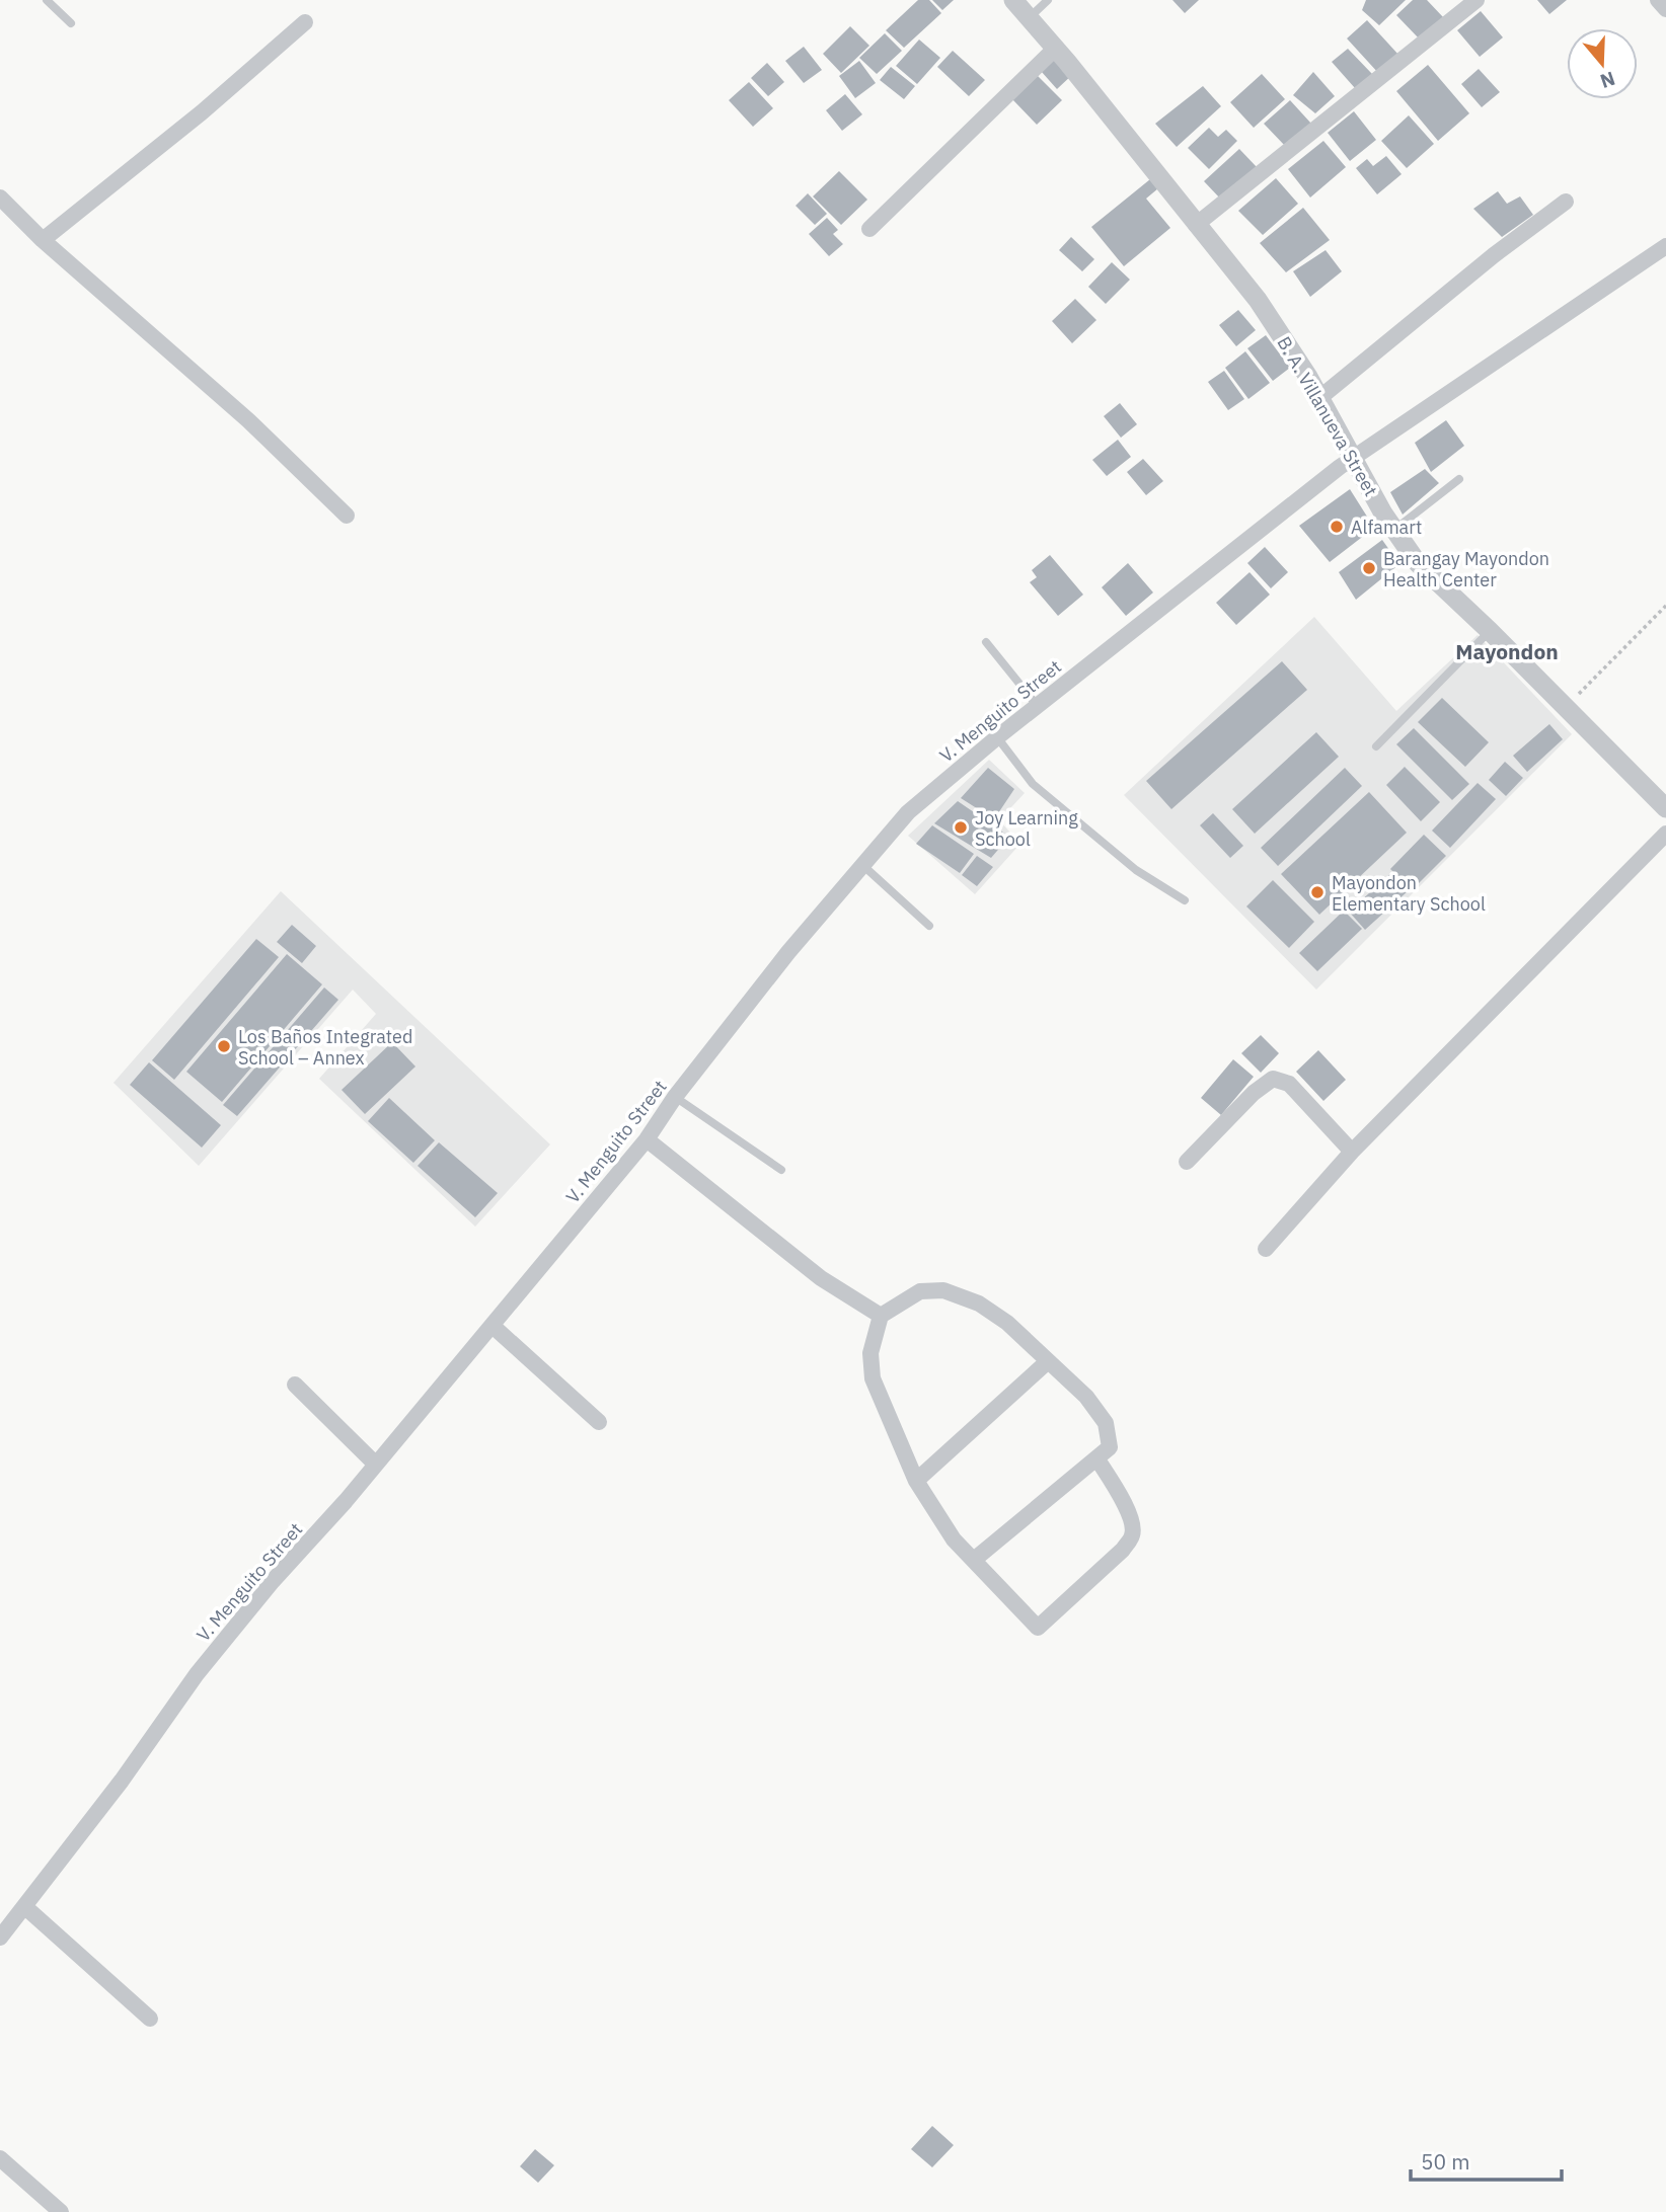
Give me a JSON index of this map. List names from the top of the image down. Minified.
{"streets":{"street":["B. A. Villanueva Street","V. Menguito Street"]},"crossings":[["B. A. Villanueva Street","V. Menguito Street"]],"districts":["Mayondon"],"places":["Alfamart","Barangay Mayondon Health Center","Joy Learning School","Mayondon Elementary School","Los Baños Integrated School – Annex"],"scale_bar":"50 m","north":"bottom"}
